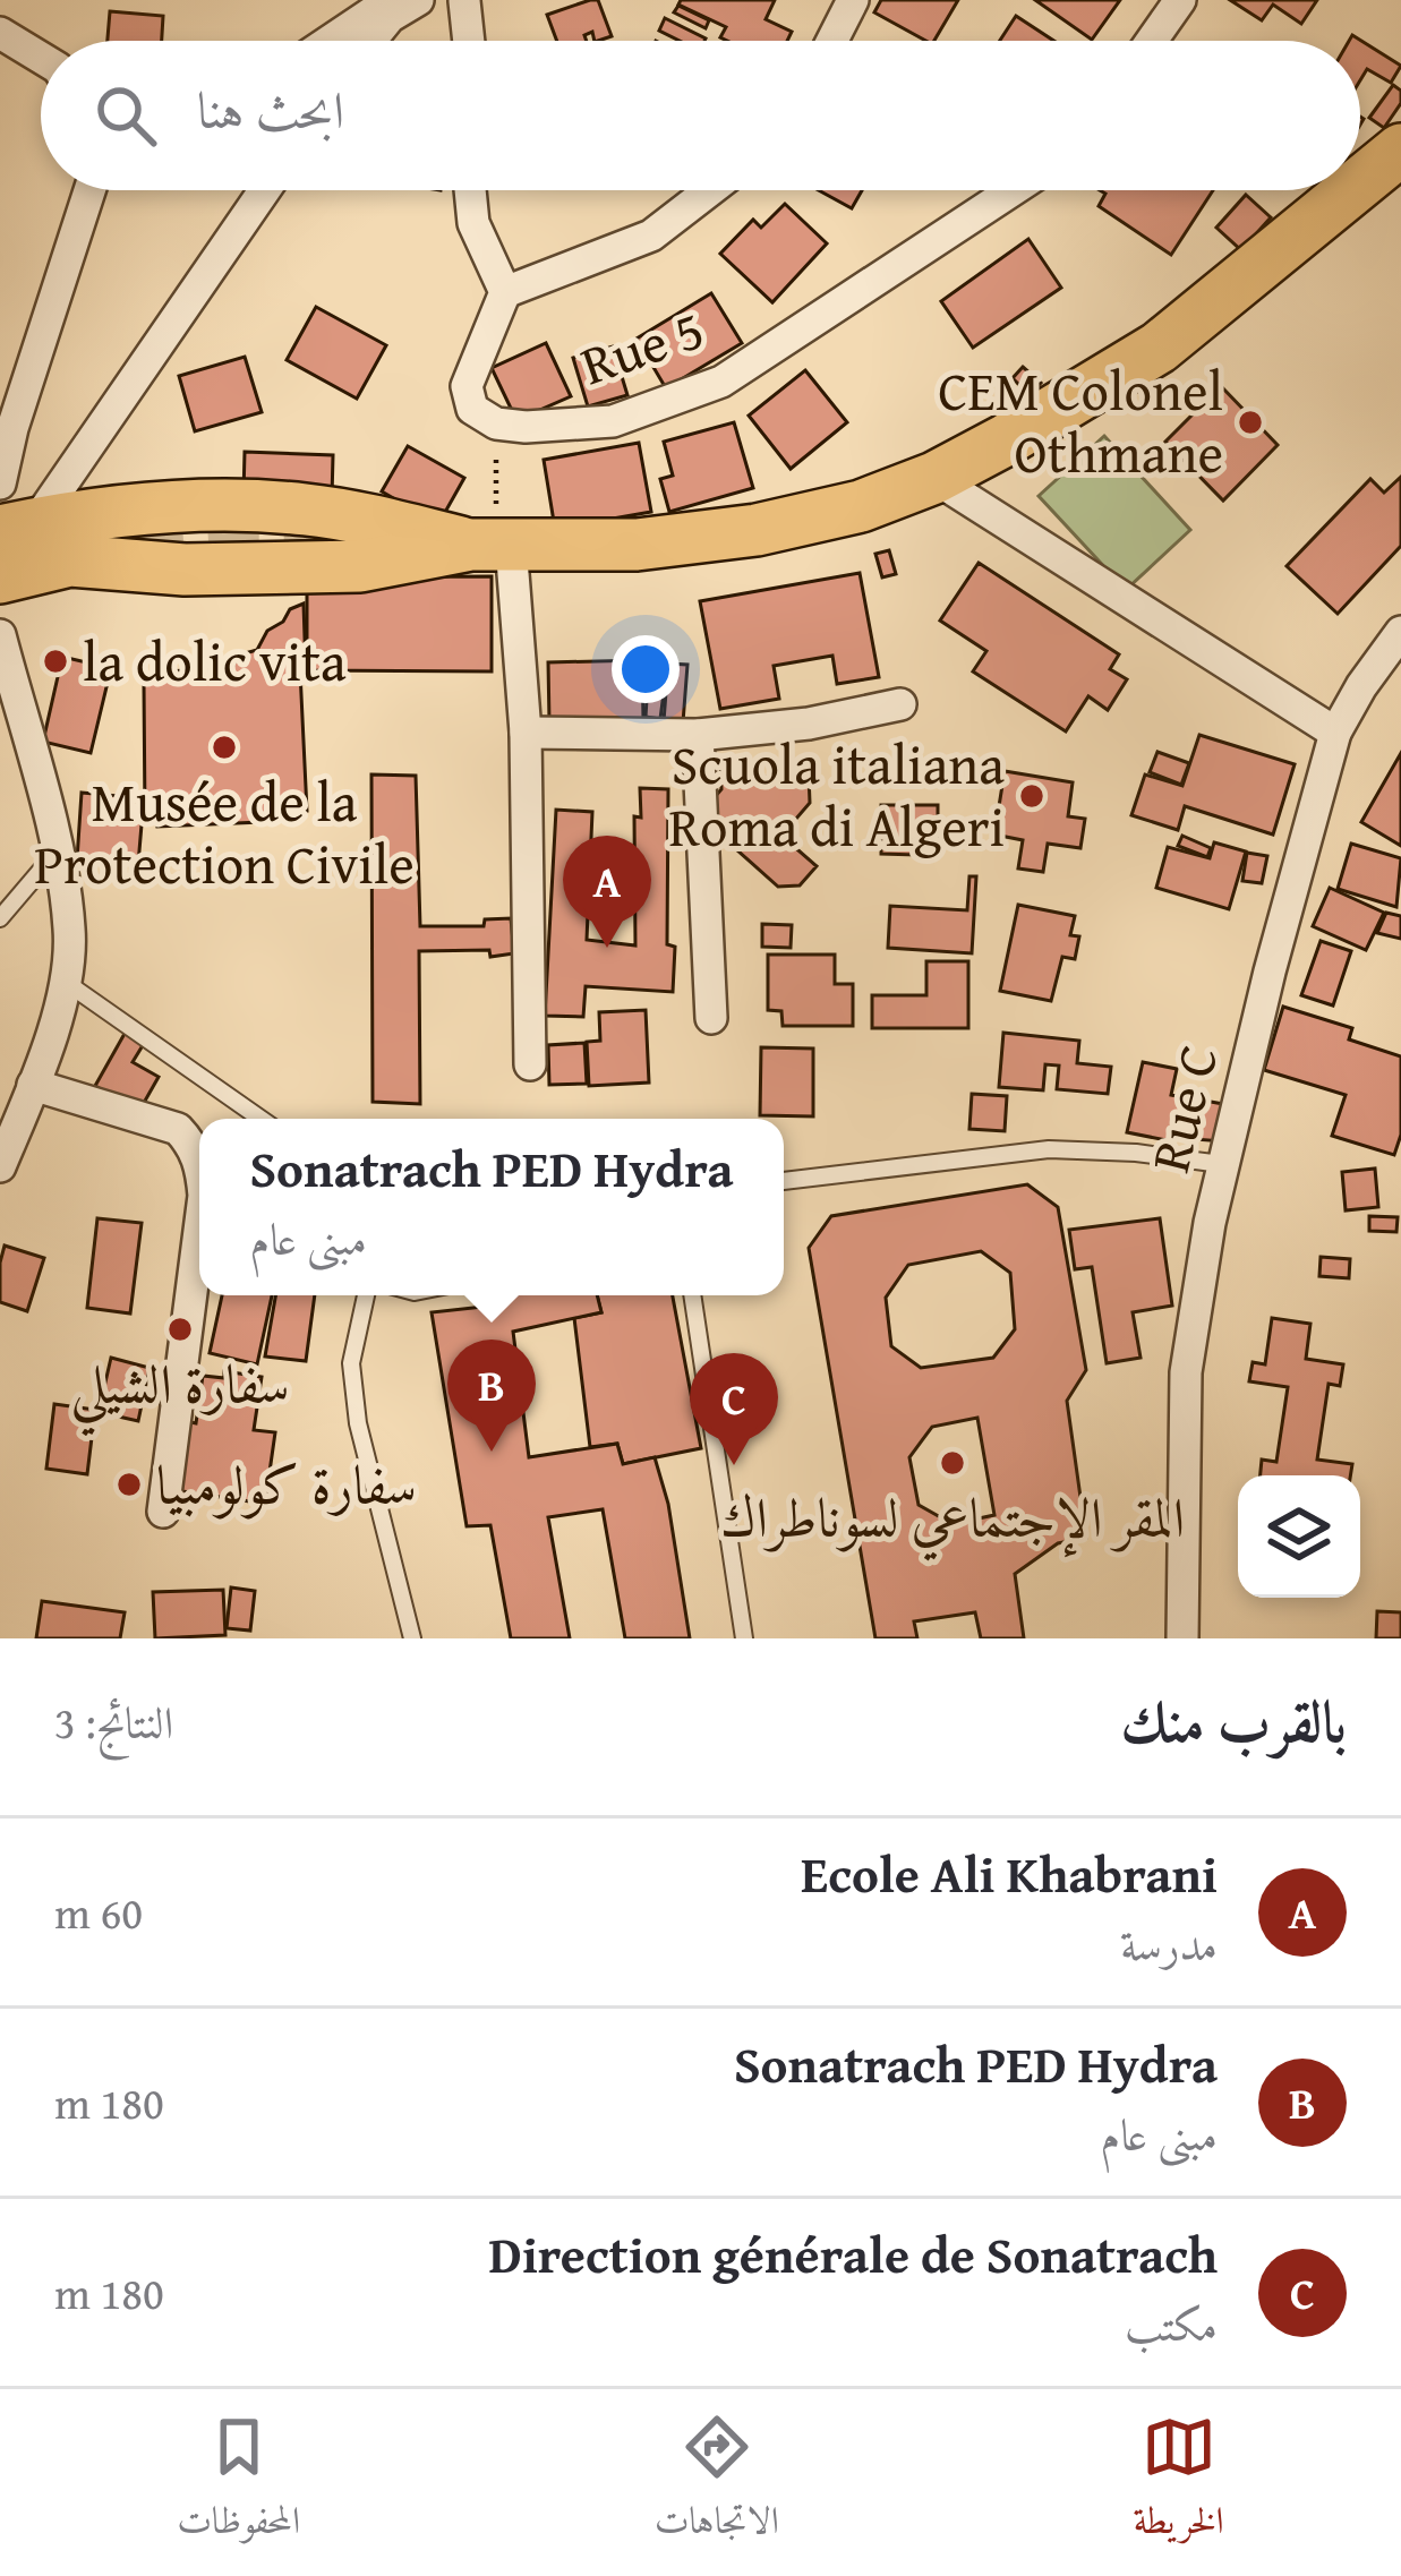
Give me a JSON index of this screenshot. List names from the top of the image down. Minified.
{"streets":{"street":["Rue 5","Rue C"]},"places":["CEM Colonel Othmane","la dolic vita","Musée de la Protection Civile","Scuola italiana Roma di Algeri","سفارة الشيلي","المقر الإجتماعي لسوناطراك","سفارة كولومبيا"],"page":{"search":"ابحث هنا","pins":["A","B","C"],"popup":["Sonatrach PED Hydra","مبنى عام"],"heading":["بالقرب منك","النتائج: 3"],"list":[{"mark":"A","name":"Ecole Ali Khabrani","note":"مدرسة","value":"60 m"},{"mark":"B","name":"Sonatrach PED Hydra","note":"مبنى عام","value":"180 m"},{"mark":"C","name":"Direction générale de Sonatrach","note":"مكتب","value":"180 m"}],"nav":["الخريطة","الاتجاهات","المحفوظات"]}}
